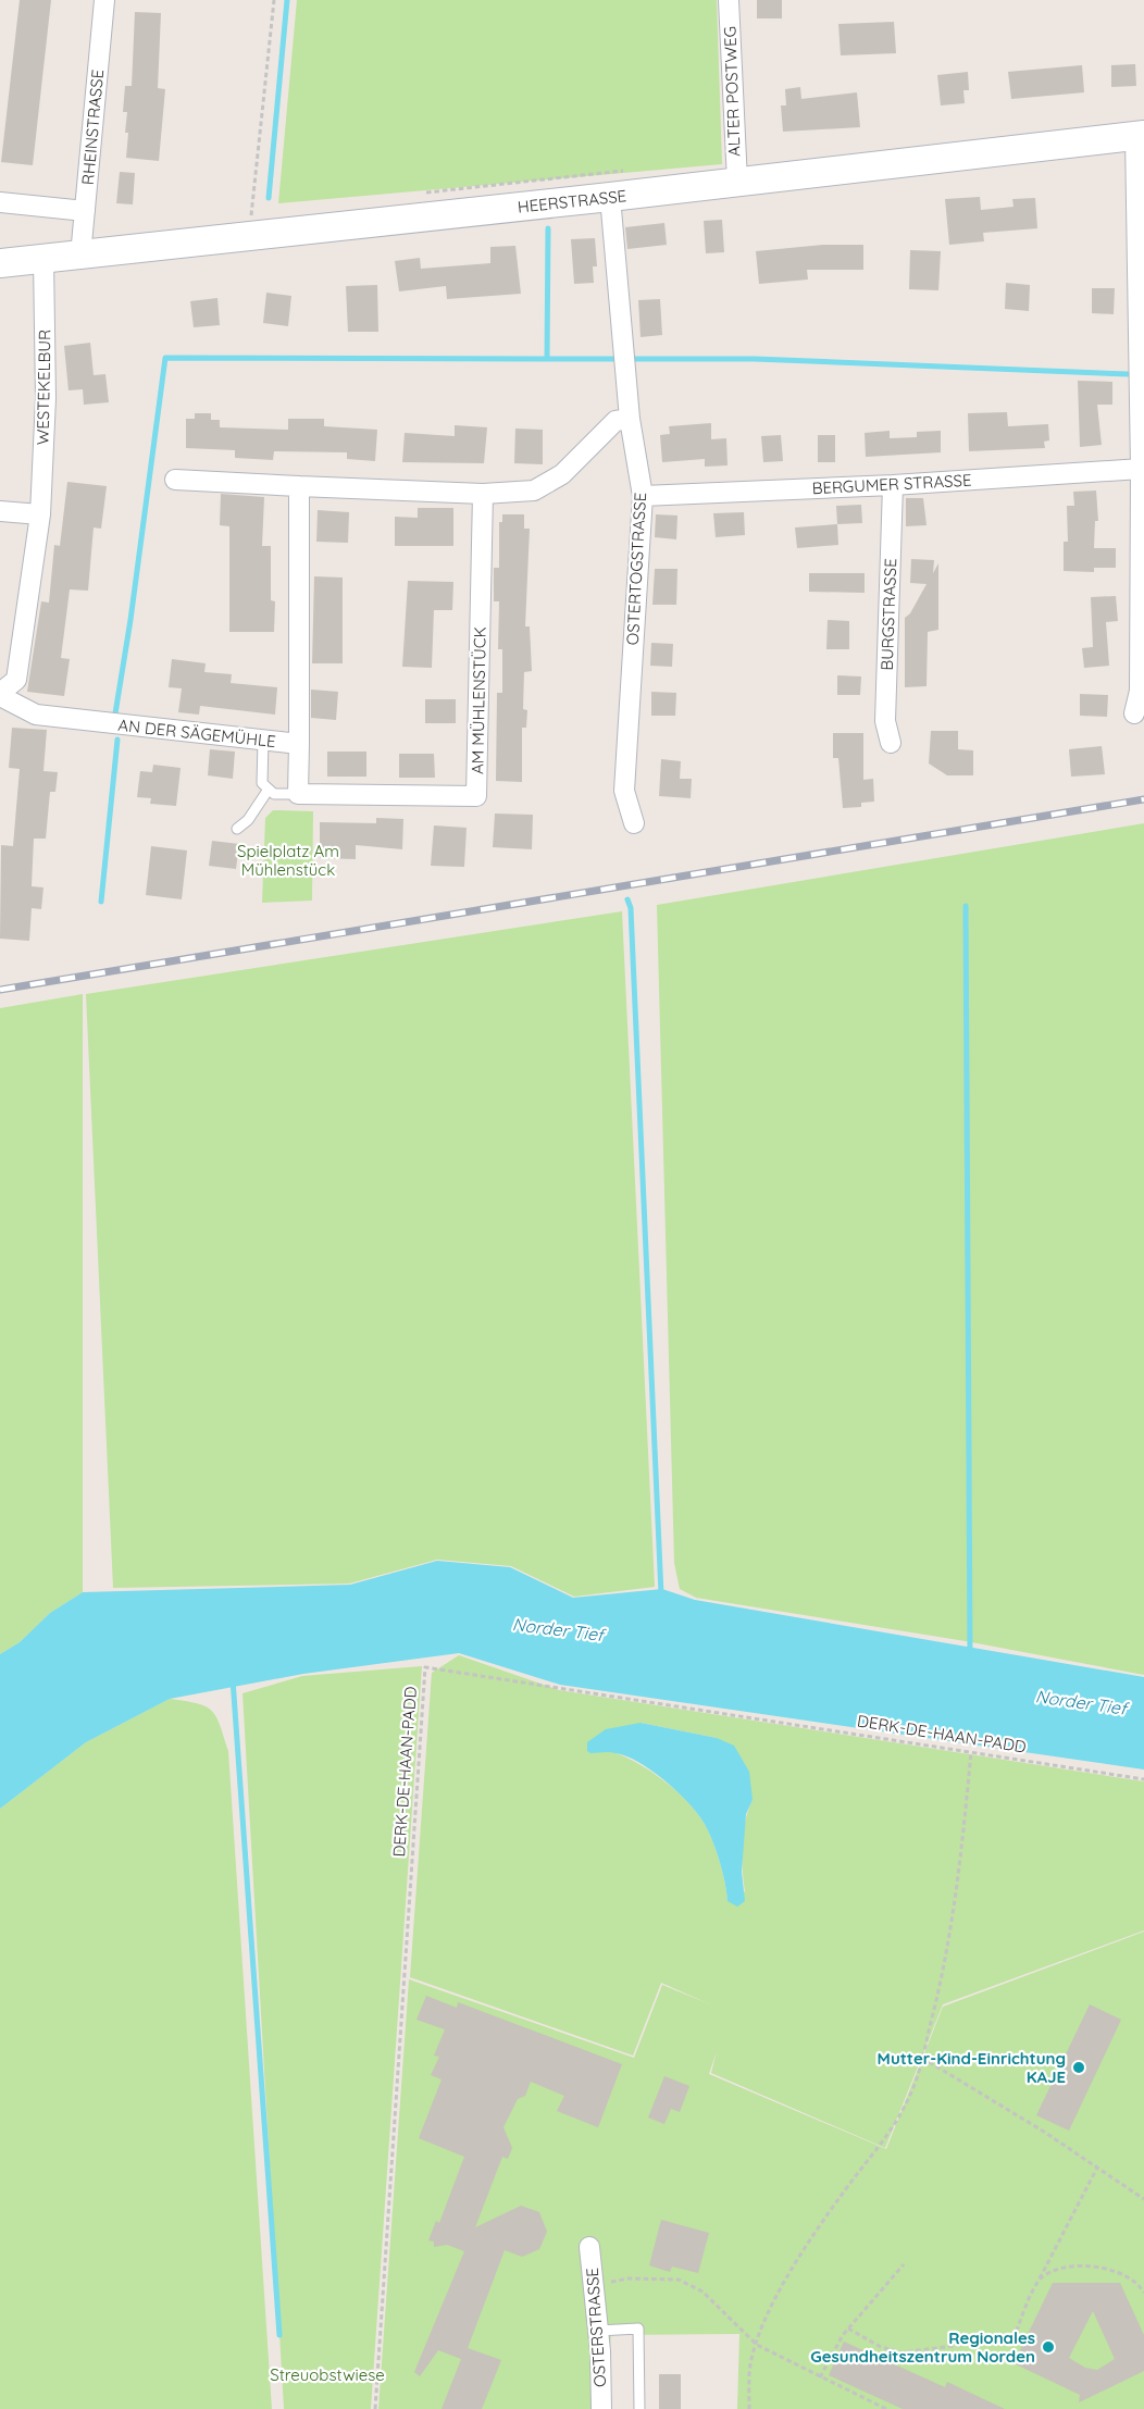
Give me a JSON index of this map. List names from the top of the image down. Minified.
{"streets":{"street":["ALTER POSTWEG","RHEINSTRASSE","HEERSTRASSE","WESTEKELBUR","BERGUMER STRASSE","OSTERTOGSTRASSE","BURGSTRASSE","AM MÜHLENSTÜCK","AN DER SÄGEMÜHLE","OSTERSTRASSE"],"path":["DERK-DE-HAAN-PADD"]},"crossings":[["ALTER POSTWEG","HEERSTRASSE"],["RHEINSTRASSE","HEERSTRASSE"],["HEERSTRASSE","WESTEKELBUR"],["HEERSTRASSE","OSTERTOGSTRASSE"],["WESTEKELBUR","AN DER SÄGEMÜHLE"],["BERGUMER STRASSE","OSTERTOGSTRASSE"],["BERGUMER STRASSE","BURGSTRASSE"]],"water":["Norder Tief"],"parks":["Spielplatz Am Mühlenstück","Streuobstwiese"],"places":["Mutter-Kind-Einrichtung KAJE","Regionales Gesundheitszentrum Norden"]}
